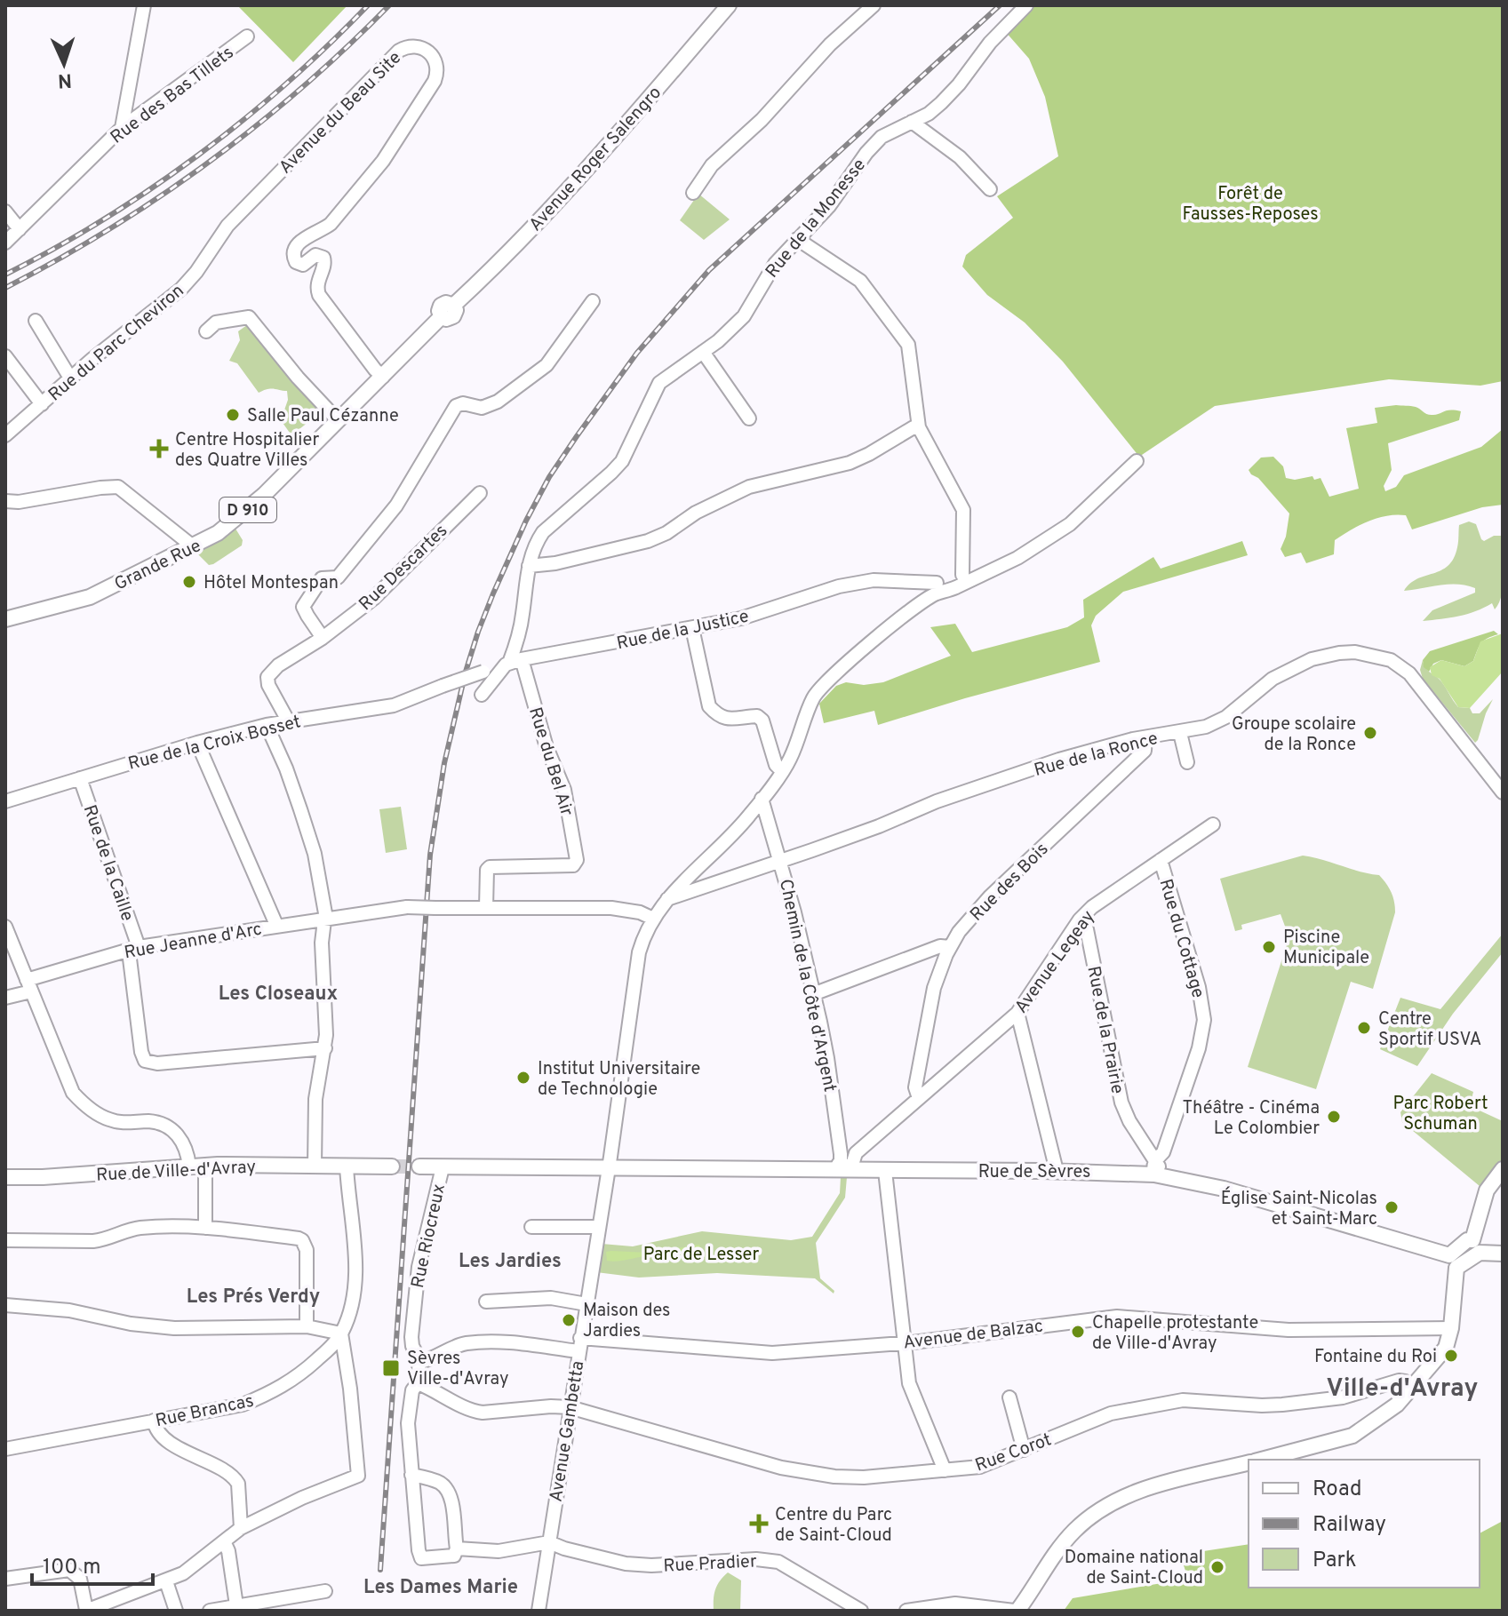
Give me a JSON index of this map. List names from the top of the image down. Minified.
{"streets":{"main road":["Avenue Roger Salengro","D 910","Grande Rue","Rue de Ville-d'Avray","Rue de Sèvres"],"street":["Rue des Bas Tillets","Avenue du Beau Site","Rue de la Monesse","Rue du Parc Cheviron","Rue Descartes","Rue de la Justice","Rue de la Croix Bosset","Rue de la Ronce","Rue du Bel Air","Rue de la Caille","Rue des Bois","Rue du Cottage","Rue Jeanne d'Arc","Avenue Legeay","Chemin de la Côte d'Argent","Rue de la Prairie","Rue Riocreux","Avenue de Balzac","Rue Brancas","Avenue Gambetta","Rue Corot","Rue Pradier"]},"crossings":[["Avenue du Beau Site","Rue du Parc Cheviron"],["Avenue du Beau Site","Grande Rue"],["Avenue Roger Salengro","Grande Rue"],["Rue de la Monesse","Rue de la Justice"],["Rue de la Monesse","Rue de la Croix Bosset"],["Rue de la Monesse","Rue du Bel Air"],["Rue Descartes","Rue de la Croix Bosset"],["Rue de la Justice","Rue de la Croix Bosset"],["Rue de la Justice","Rue du Bel Air"],["Rue de la Justice","Avenue Gambetta"],["Rue de la Croix Bosset","Rue du Bel Air"],["Rue de la Croix Bosset","Rue de la Caille"],["Rue de la Ronce","Rue des Bois"],["Rue de la Ronce","Chemin de la Côte d'Argent"],["Rue de la Ronce","Avenue Gambetta"],["Rue du Bel Air","Rue Jeanne d'Arc"],["Rue de la Caille","Rue Jeanne d'Arc"],["Rue des Bois","Avenue Legeay"],["Rue du Cottage","Avenue Legeay"],["Rue du Cottage","Rue de la Prairie"],["Rue du Cottage","Rue de Sèvres"],["Rue Jeanne d'Arc","Avenue Gambetta"],["Avenue Legeay","Chemin de la Côte d'Argent"],["Avenue Legeay","Rue de la Prairie"],["Avenue Legeay","Rue de Sèvres"],["Chemin de la Côte d'Argent","Rue de Sèvres"],["Chemin de la Côte d'Argent","Avenue Gambetta"],["Rue de la Prairie","Rue de Sèvres"],["Rue de Ville-d'Avray","Rue Brancas"],["Rue de Sèvres","Rue Riocreux"],["Rue de Sèvres","Avenue Gambetta"],["Rue Riocreux","Avenue de Balzac"],["Avenue de Balzac","Avenue Gambetta"],["Avenue Gambetta","Rue Corot"],["Avenue Gambetta","Rue Pradier"]],"districts":["Les Closeaux","Les Jardies","Les Prés Verdy","Ville-d'Avray","Les Dames Marie"],"parks":["Forêt de Fausses-Reposes","Parc Robert Schuman","Parc de Lesser"],"places":{"other":["Salle Paul Cézanne","Hôtel Montespan","Groupe scolaire de la Ronce","Piscine Municipale","Centre Sportif USVA","Institut Universitaire de Technologie","Théâtre - Cinéma Le Colombier","Église Saint-Nicolas et Saint-Marc","Maison des Jardies","Chapelle protestante de Ville-d'Avray","Fontaine du Roi","Domaine national de Saint-Cloud"],"health":["Centre Hospitalier des Quatre Villes","Centre du Parc de Saint-Cloud"],"transit":["Sèvres Ville-d'Avray"]},"legend":["Road","Railway","Park"],"scale_bar":"100 m","north":"bottom"}
